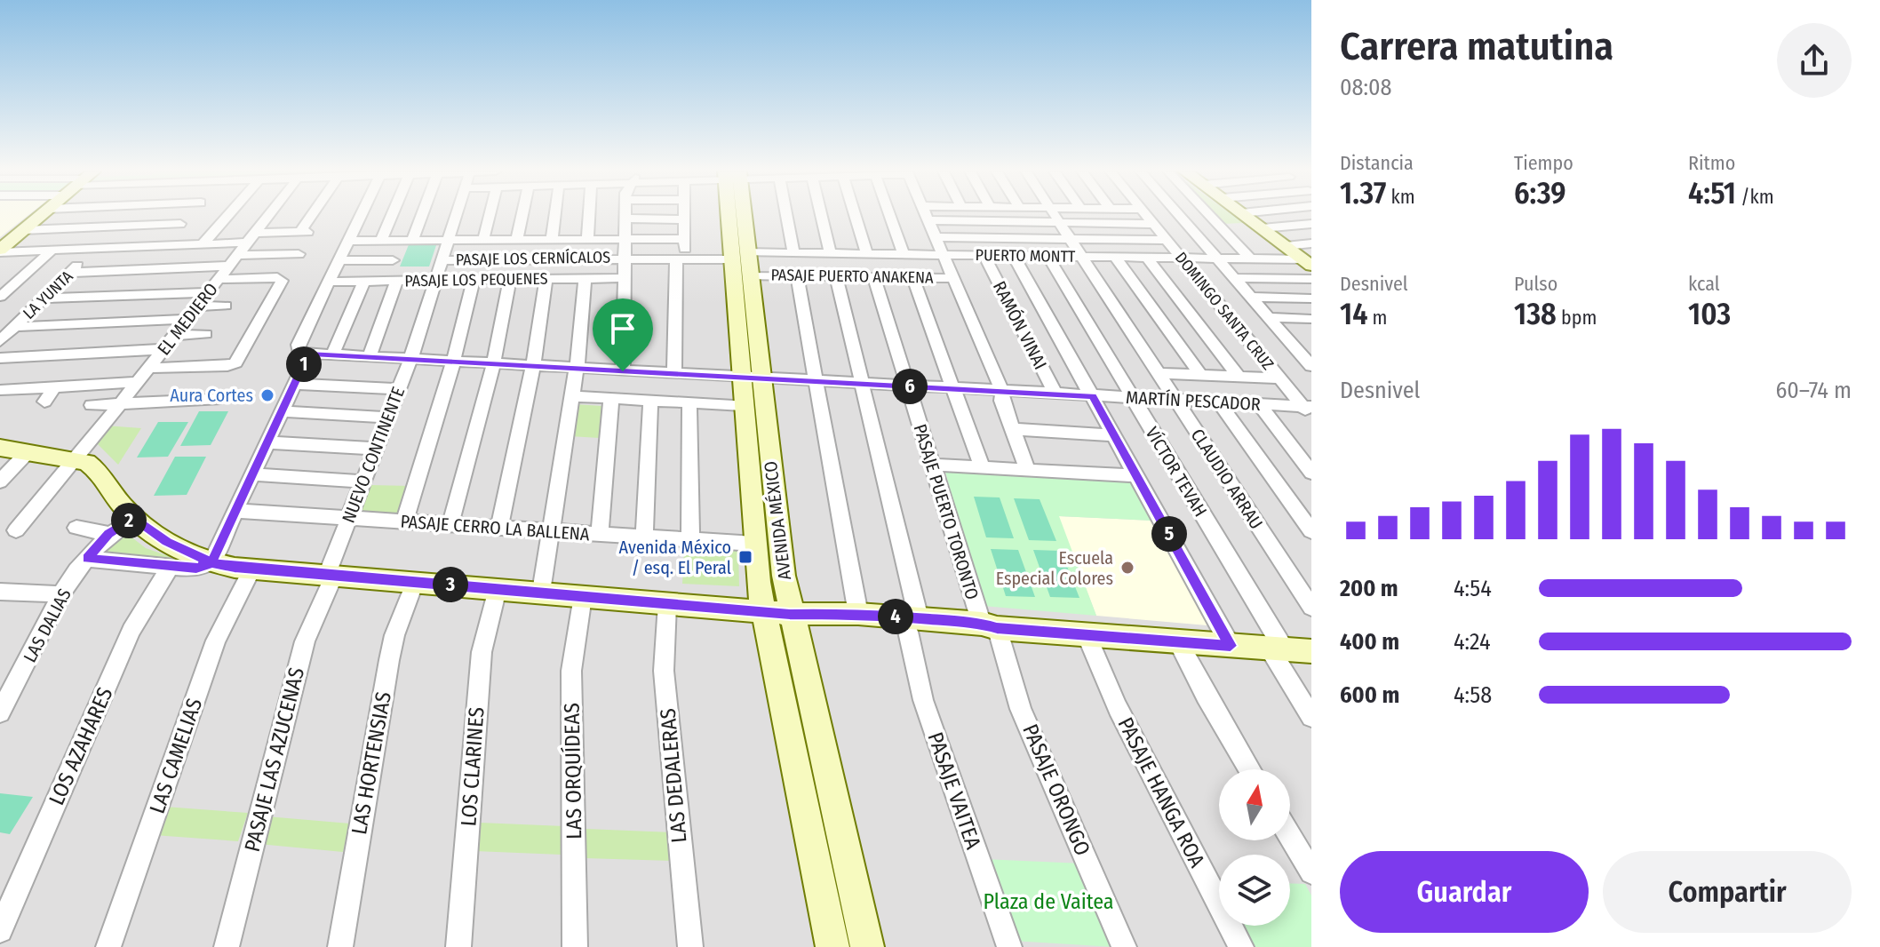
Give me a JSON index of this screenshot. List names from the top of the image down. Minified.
{"streets":{"main road":["AVENIDA MÉXICO"],"street":["PUERTO MONTT","PASAJE LOS CERNÍCALOS","PASAJE PUERTO ANAKENA","PASAJE LOS PEQUENES","LA YUNTA","DOMINGO SANTA CRUZ","EL MEDIERO","RAMÓN VINAI","MARTÍN PESCADOR","NUEVO CONTINENTE","VÍCTOR TEVAH","CLAUDIO ARRAU","PASAJE PUERTO TORONTO","PASAJE CERRO LA BALLENA","LAS DALIAS","LOS AZAHARES","LAS CAMELIAS","PASAJE LAS AZUCENAS","LAS HORTENSIAS","LOS CLARINES","LAS ORQUÍDEAS","LAS DEDALERAS","PASAJE ORONGO","PASAJE VAITEA","PASAJE HANGA ROA"]},"crossings":[["PUERTO MONTT","DOMINGO SANTA CRUZ"],["PUERTO MONTT","RAMÓN VINAI"],["PUERTO MONTT","VÍCTOR TEVAH"],["PUERTO MONTT","CLAUDIO ARRAU"],["PUERTO MONTT","AVENIDA MÉXICO"],["PASAJE LOS CERNÍCALOS","NUEVO CONTINENTE"],["PASAJE PUERTO ANAKENA","PASAJE PUERTO TORONTO"],["PASAJE PUERTO ANAKENA","AVENIDA MÉXICO"],["PASAJE PUERTO ANAKENA","PASAJE VAITEA"],["PASAJE LOS PEQUENES","NUEVO CONTINENTE"],["DOMINGO SANTA CRUZ","MARTÍN PESCADOR"],["RAMÓN VINAI","MARTÍN PESCADOR"],["MARTÍN PESCADOR","NUEVO CONTINENTE"],["MARTÍN PESCADOR","VÍCTOR TEVAH"],["MARTÍN PESCADOR","CLAUDIO ARRAU"],["MARTÍN PESCADOR","PASAJE PUERTO TORONTO"],["MARTÍN PESCADOR","AVENIDA MÉXICO"],["MARTÍN PESCADOR","PASAJE VAITEA"],["NUEVO CONTINENTE","PASAJE CERRO LA BALLENA"],["NUEVO CONTINENTE","PASAJE LAS AZUCENAS"],["PASAJE PUERTO TORONTO","PASAJE ORONGO"],["AVENIDA MÉXICO","PASAJE CERRO LA BALLENA"]],"parks":["Plaza de Vaitea"],"places":{"other":["Aura Cortes","Escuela Especial Colores"],"transit":["Avenida México / esq. El Peral"]},"north":"top","page":{"heading":["Carrera matutina","08:08"],"stats":[["Distancia","1.37 km"],["Tiempo","6:39"],["Ritmo","4:51 /km"],["Desnivel","14 m"],["Pulso","138 bpm"],["kcal","103"]],"pins":["1","6","2","5","3","4"],"chart":["Desnivel","60–74 m"],"list":[{"name":"200 m","note":"4:54"},{"name":"400 m","note":"4:24"},{"name":"600 m","note":"4:58"}],"buttons":["Guardar","Compartir"]}}
